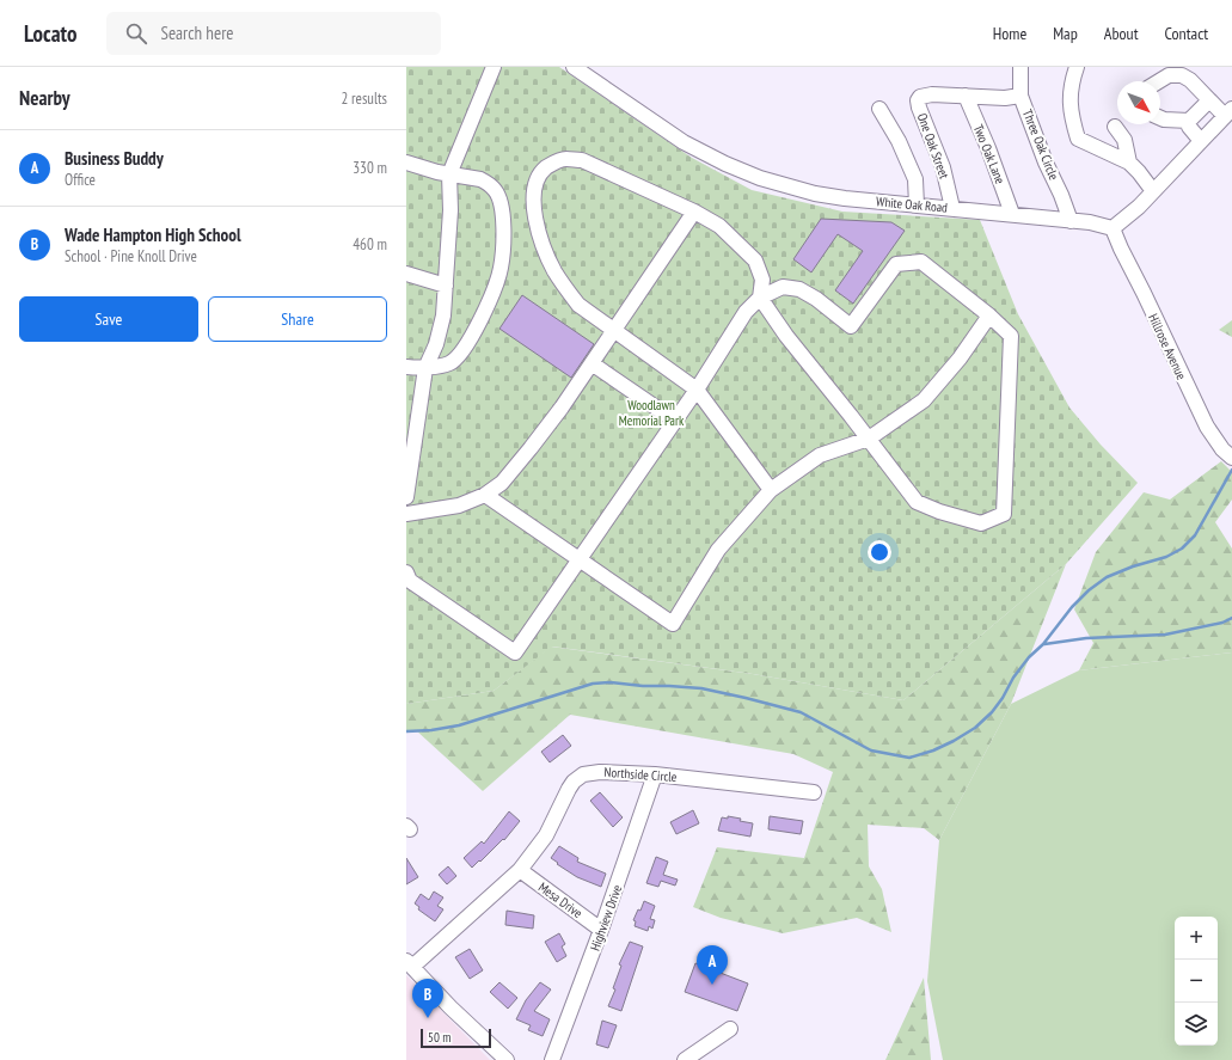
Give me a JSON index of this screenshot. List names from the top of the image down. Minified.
{"streets":{"street":["Three Oak Circle","One Oak Street","Two Oak Lane","White Oak Road","Hillrose Avenue","Northside Circle","Mesa Drive","Highview Drive"]},"crossings":[["Three Oak Circle","One Oak Street"],["Three Oak Circle","White Oak Road"],["One Oak Street","Two Oak Lane"],["One Oak Street","White Oak Road"],["Two Oak Lane","White Oak Road"],["White Oak Road","Hillrose Avenue"],["Northside Circle","Mesa Drive"],["Northside Circle","Highview Drive"],["Mesa Drive","Highview Drive"]],"parks":["Woodlawn Memorial Park"],"scale_bar":"50 m","north":"bottom right","page":{"header":"Locato","search":"Search here","nav":["Home","Map","About","Contact"],"heading":["Nearby","2 results"],"list":[{"mark":"A","name":"Business Buddy","note":"Office","value":"330 m"},{"mark":"B","name":"Wade Hampton High School","note":"School · Pine Knoll Drive","value":"460 m"}],"buttons":["Save","Share"],"map_buttons":["+","−"],"pins":["A","B"],"scale":"50 m"}}
